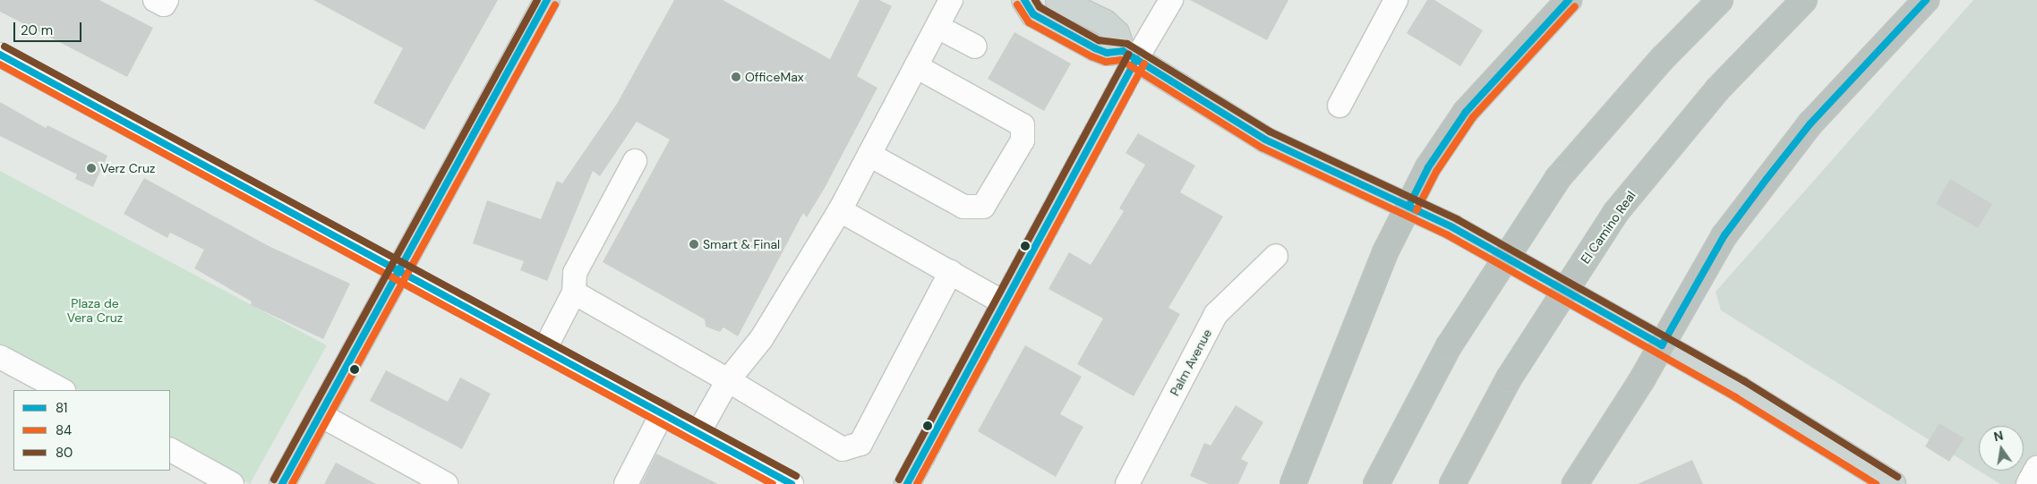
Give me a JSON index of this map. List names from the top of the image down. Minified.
{"streets":{"highway":["El Camino Real"],"street":["Palm Avenue"]},"parks":["Plaza de Vera Cruz"],"places":["OfficeMax","Verz Cruz","Smart & Final"],"lines":["transit line 81","transit line 80","transit line 84"],"legend":["81","84","80"],"scale_bar":"20 m","north":"top"}
